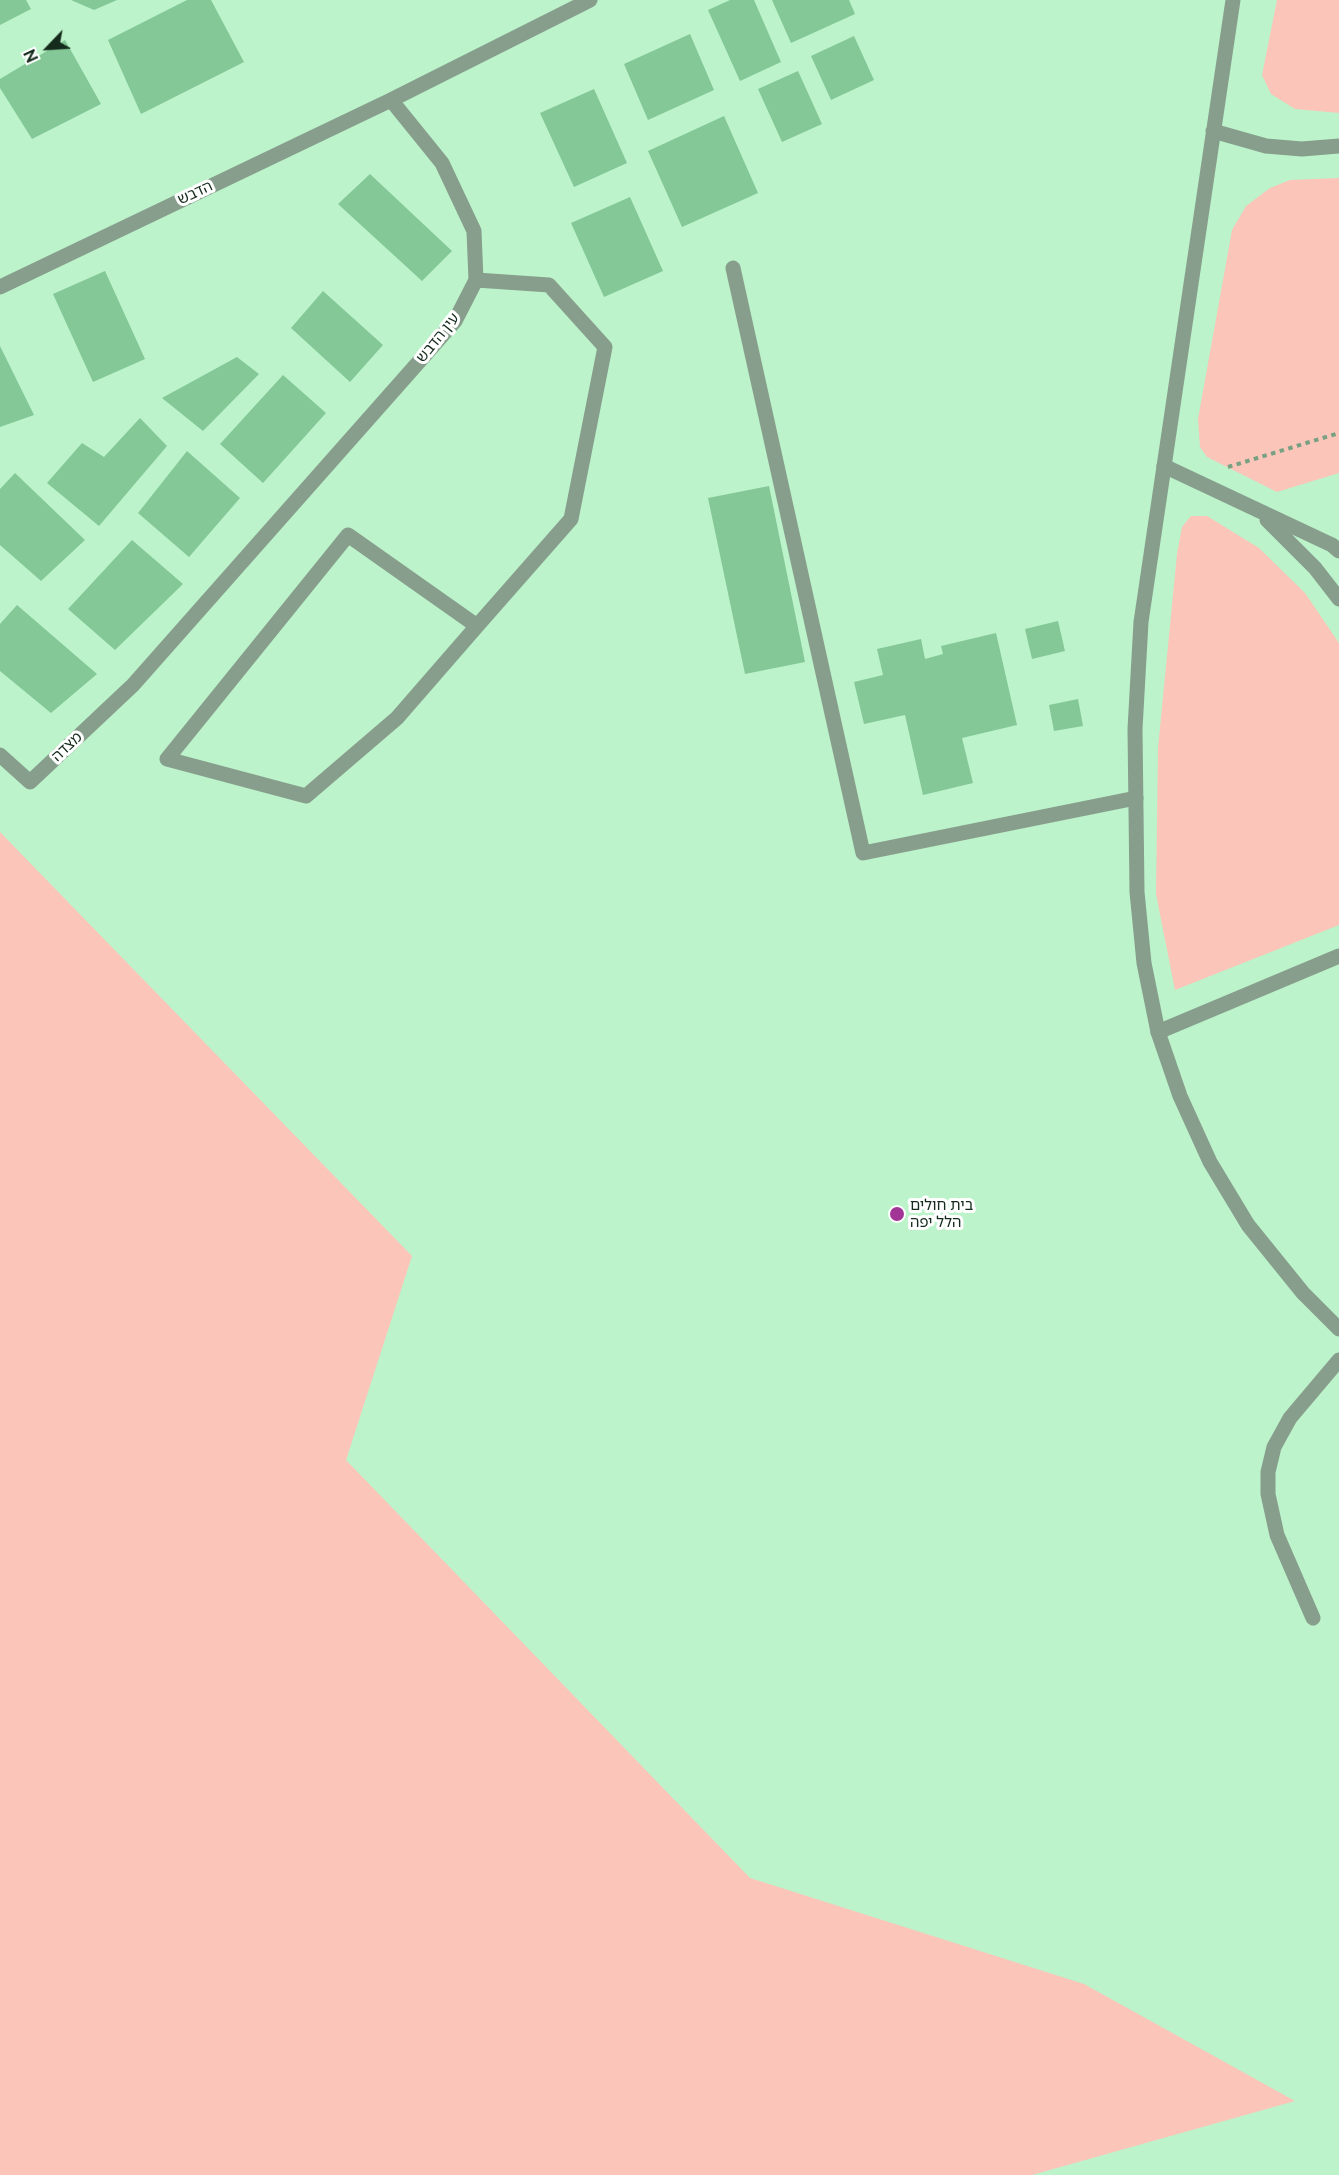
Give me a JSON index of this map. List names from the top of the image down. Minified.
{"streets":{"street":["הדבש","עין הדבש","מצדה"]},"crossings":[["הדבש","עין הדבש"],["עין הדבש","מצדה"]],"places":["בית חולים הלל יפה"],"north":"bottom left"}
